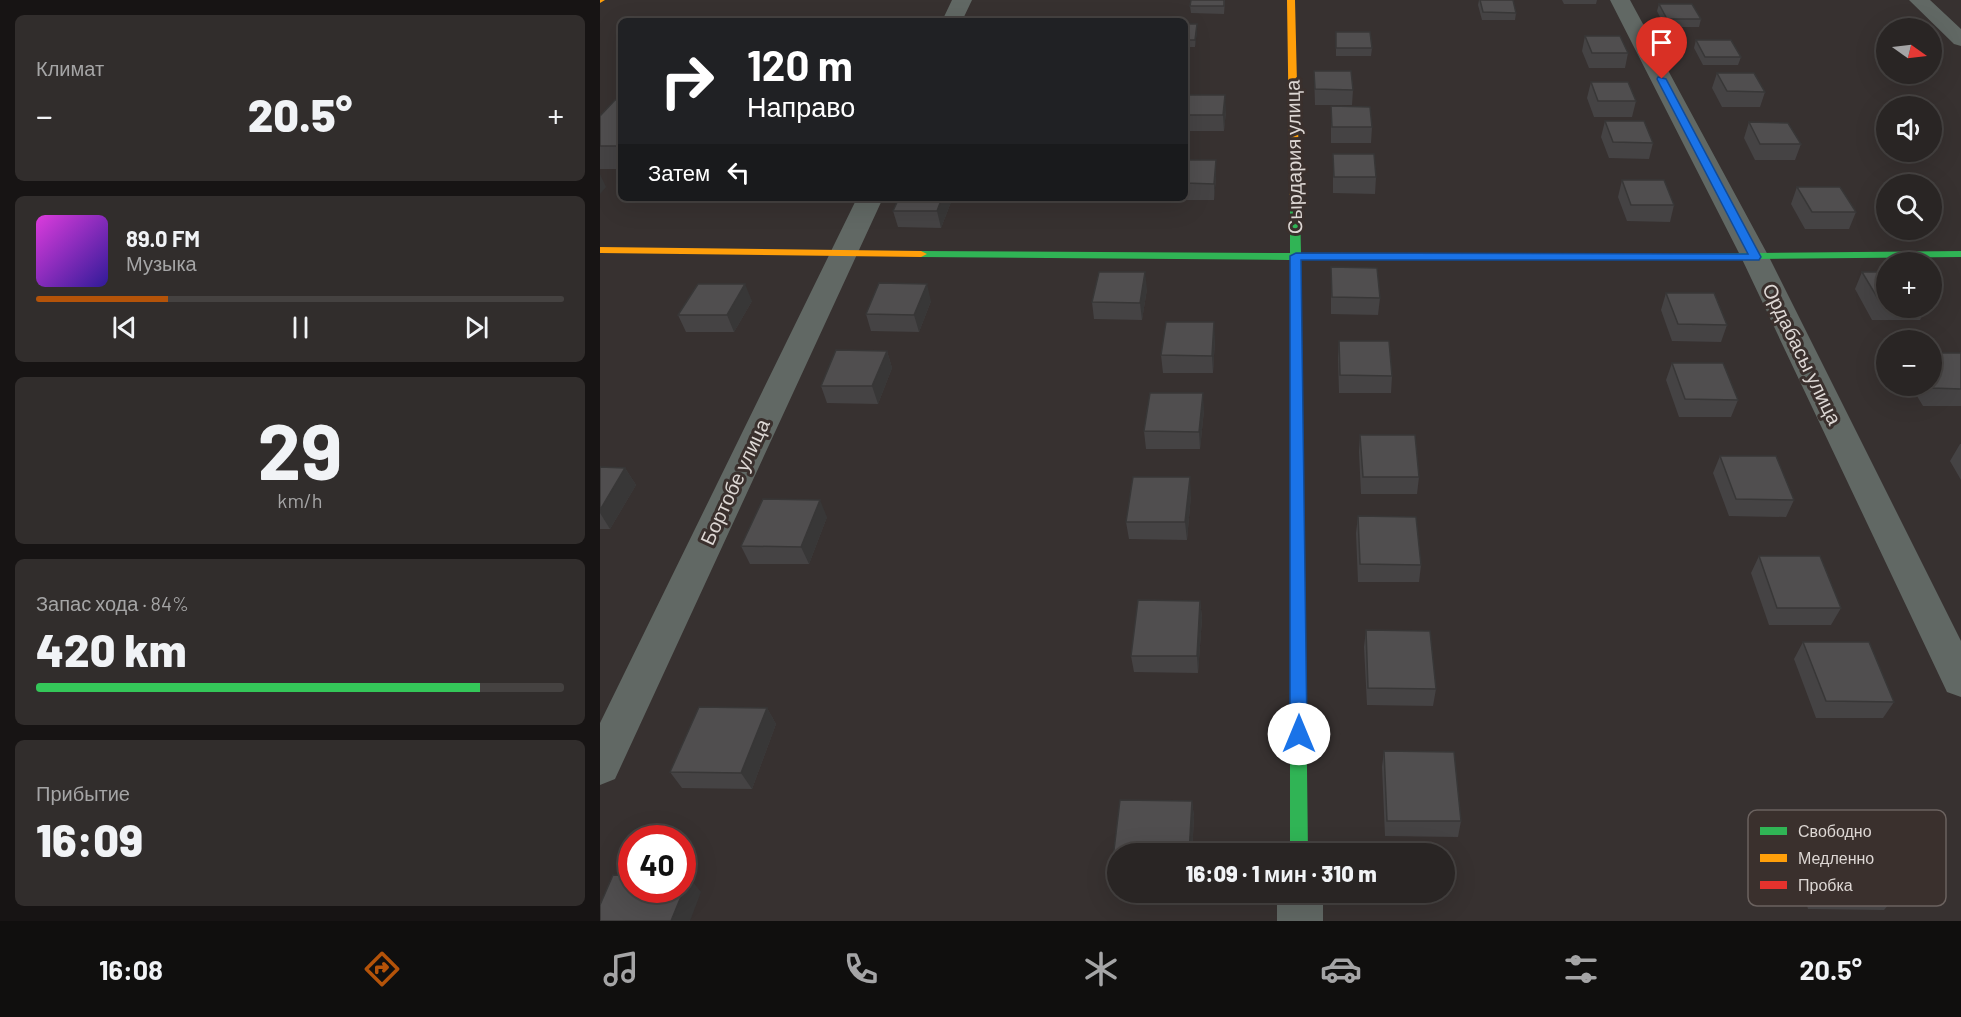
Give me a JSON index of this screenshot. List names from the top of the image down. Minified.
{"streets":{"street":["Сырдария улица","Ордабасы улица","Бортобе улица"]},"legend":["Свободно","Медленно","Пробка"],"north":"right","page":{"tile":["Климат",["29","km/h"],["Запас хода · 84%","420 km"],["Прибытие","16:09"]],"map_buttons":["+","−"],"turn":["120 m","Направо"],"heat":["−","20.5°","+"],"then":"Затем","song":["89.0 FM","Музыка"],"limit":"40","trip":"16:09 · 1 мин · 310 m","tabs":["16:08","20.5°"]}}
